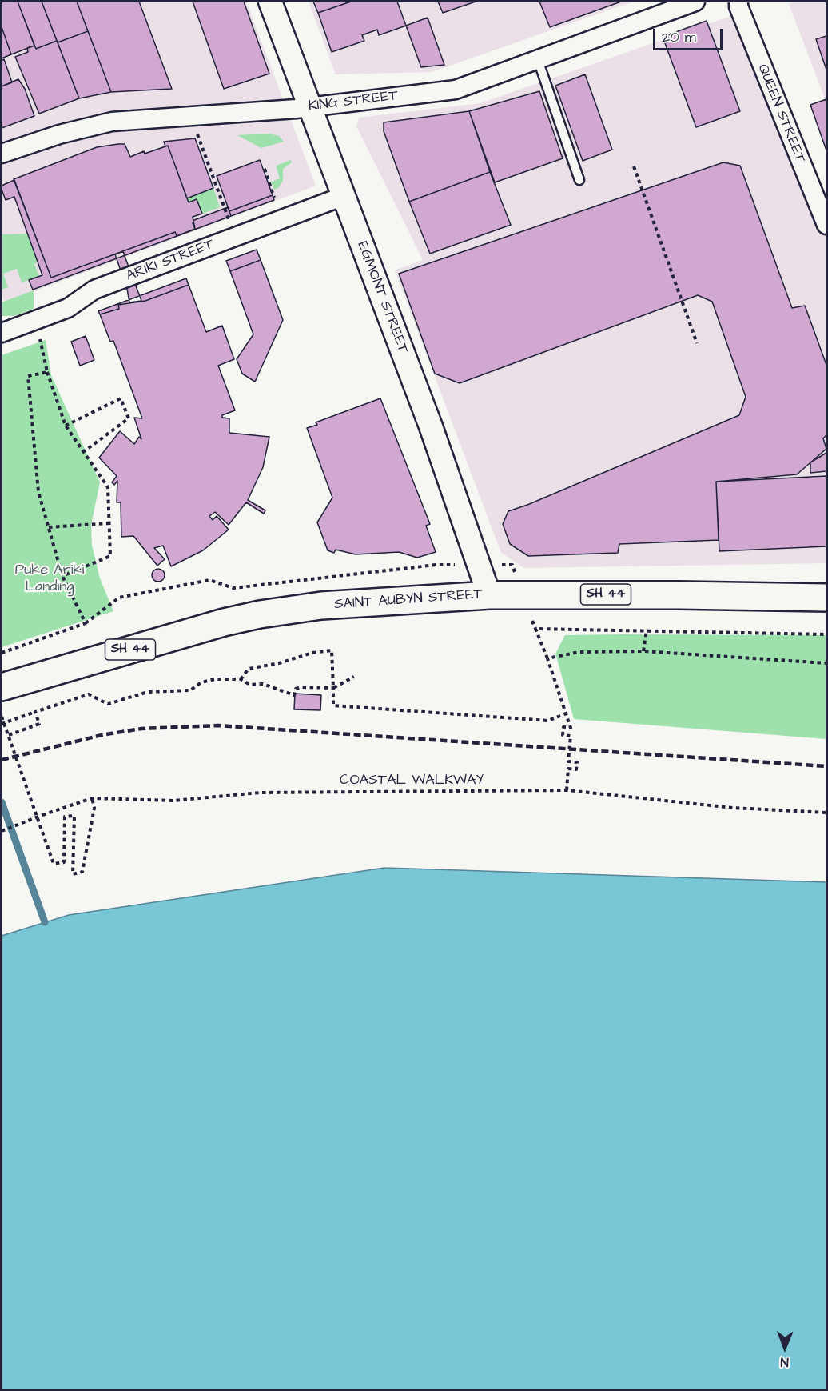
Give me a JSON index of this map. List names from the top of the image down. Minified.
{"streets":{"highway":["SH 44","SAINT AUBYN STREET"],"street":["KING STREET","QUEEN STREET","ARIKI STREET","EGMONT STREET"],"path":["COASTAL WALKWAY"]},"crossings":[["KING STREET","EGMONT STREET"],["ARIKI STREET","EGMONT STREET"],["EGMONT STREET","SAINT AUBYN STREET"]],"parks":["Puke Ariki Landing"],"scale_bar":"20 m","north":"bottom"}
